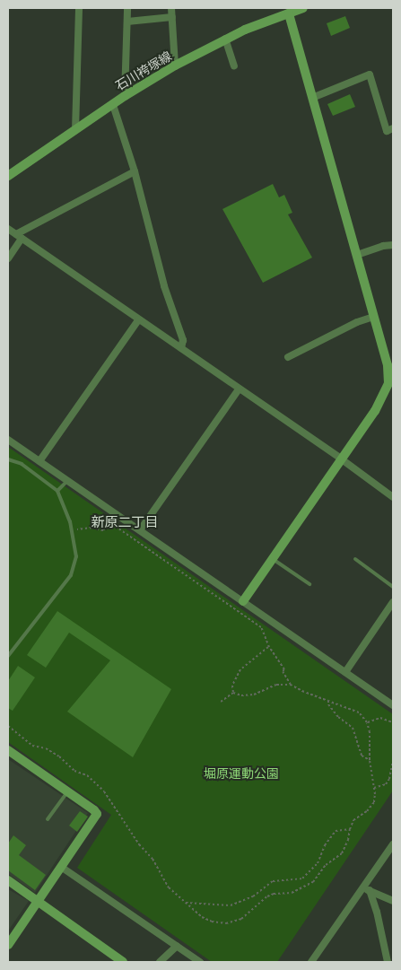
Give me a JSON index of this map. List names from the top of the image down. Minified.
{"streets":{"street":["石川袴塚線"]},"districts":["新原二丁目"],"parks":["堀原運動公園"]}
